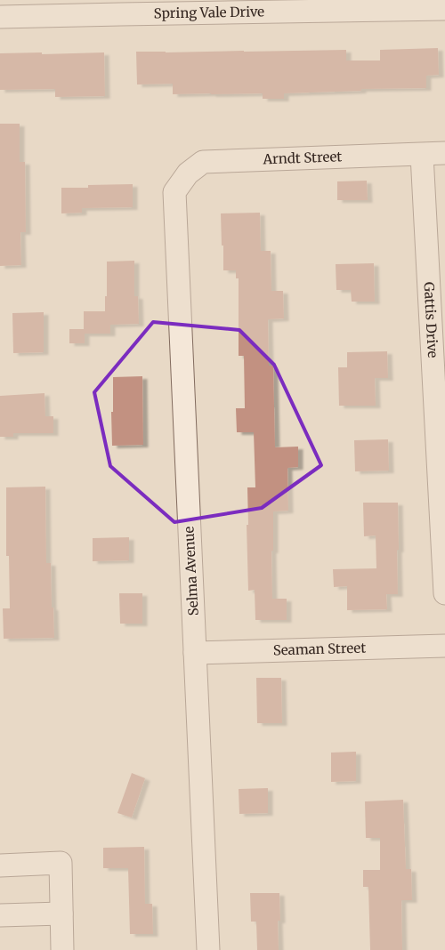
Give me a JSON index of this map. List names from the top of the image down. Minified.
{"streets":{"street":["Spring Vale Drive","Arndt Street","Gattis Drive","Selma Avenue","Seaman Street"]},"crossings":[["Arndt Street","Gattis Drive"],["Arndt Street","Selma Avenue"],["Selma Avenue","Seaman Street"]]}
